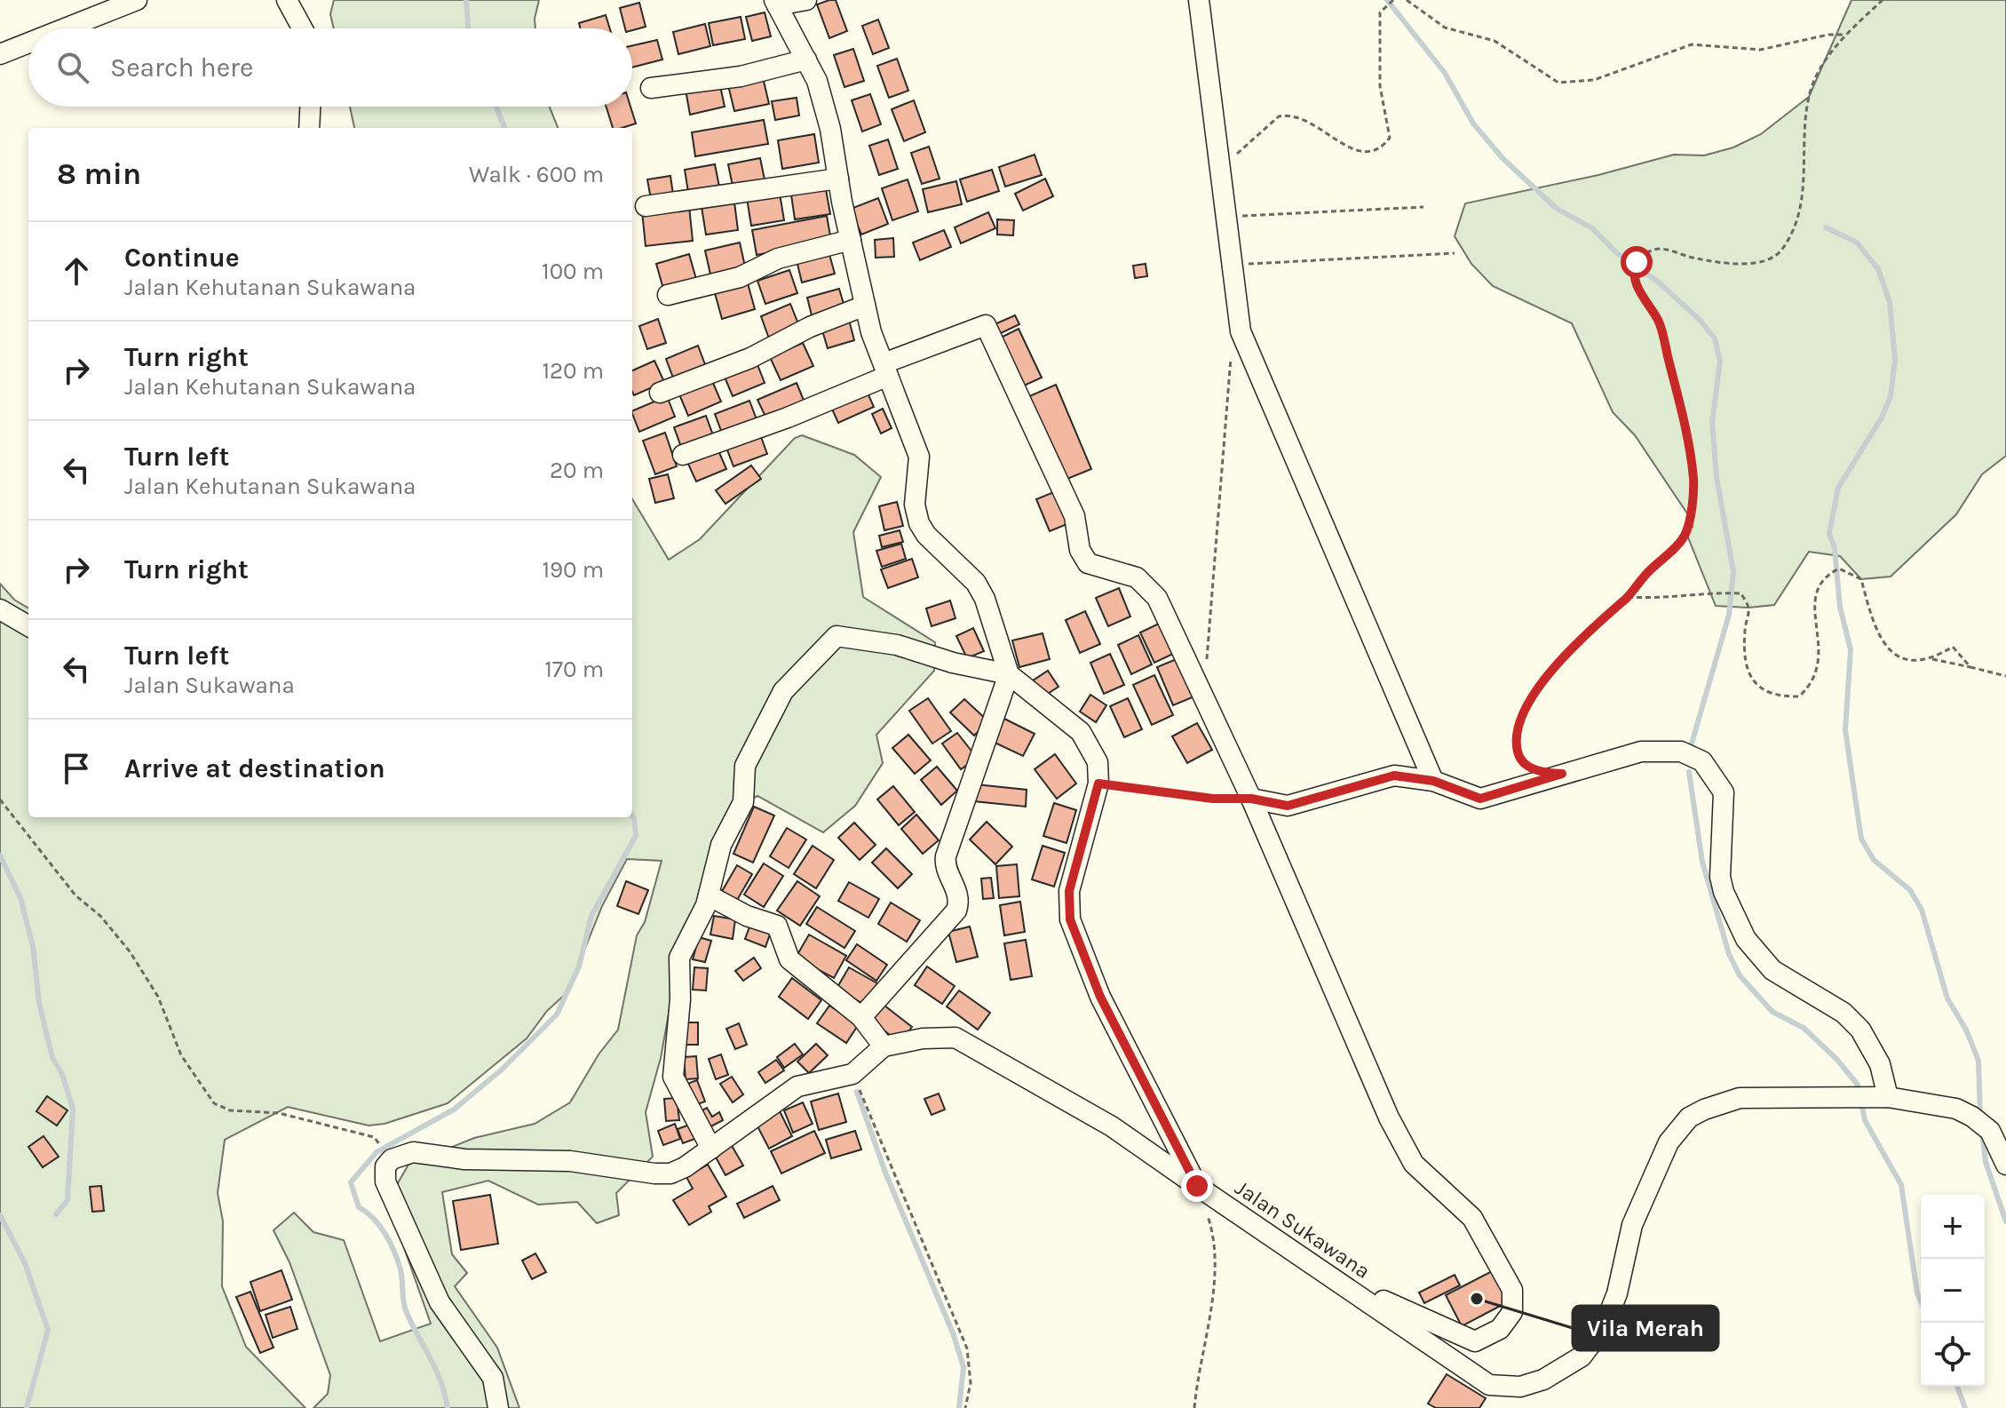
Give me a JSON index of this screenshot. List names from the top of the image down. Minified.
{"streets":{"street":["Jalan Sukawana"]},"places":["Vila Merah"],"page":{"search":"Search here","heading":["8 min","Walk · 600 m"],"list":[["Continue","Jalan Kehutanan Sukawana","100 m"],["Turn right","Jalan Kehutanan Sukawana","120 m"],["Turn left","Jalan Kehutanan Sukawana","20 m"],["Turn right","190 m"],["Turn left","Jalan Sukawana","170 m"],"Arrive at destination"],"map_buttons":["+","−"]}}
